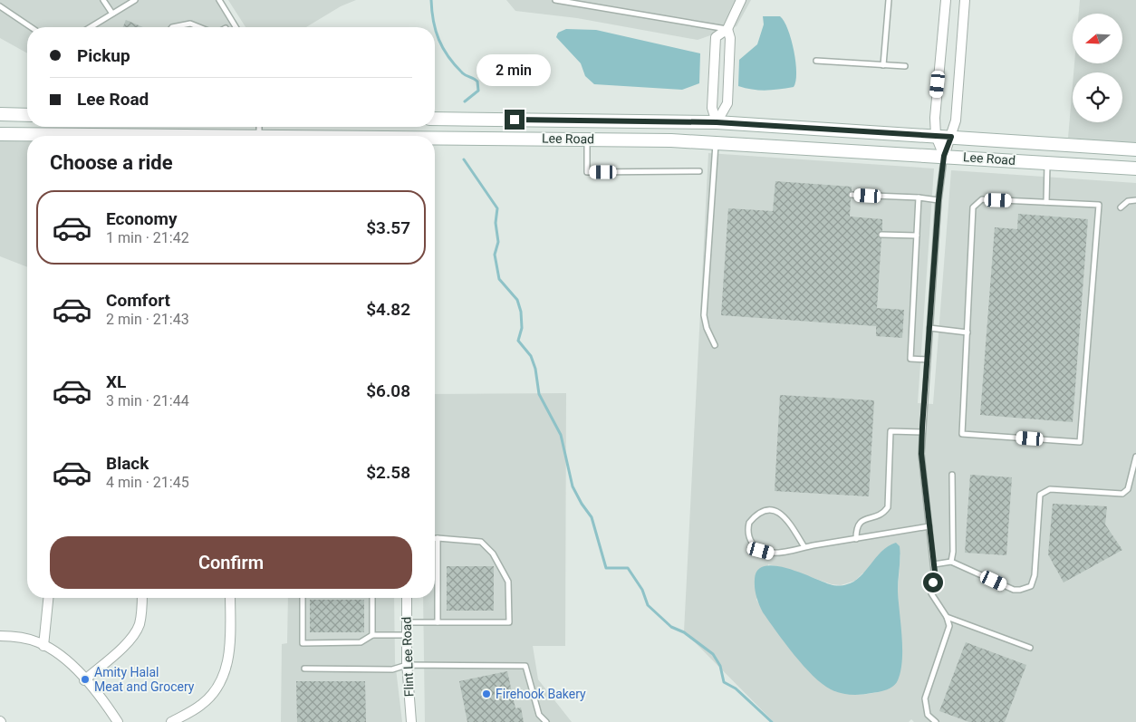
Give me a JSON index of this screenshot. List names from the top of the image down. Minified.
{"streets":{"street":["Lee Road","Flint Lee Road"]},"places":["Amity Halal Meat and Grocery","Firehook Bakery"],"north":"left","page":{"banner":["Pickup","Lee Road"],"bubble":"2 min","heading":"Choose a ride","list":[{"name":"Economy","note":"1 min · 21:42","value":"$3.57"},{"name":"Comfort","note":"2 min · 21:43","value":"$4.82"},{"name":"XL","note":"3 min · 21:44","value":"$6.08"},{"name":"Black","note":"4 min · 21:45","value":"$2.58"}],"buttons":"Confirm"}}
